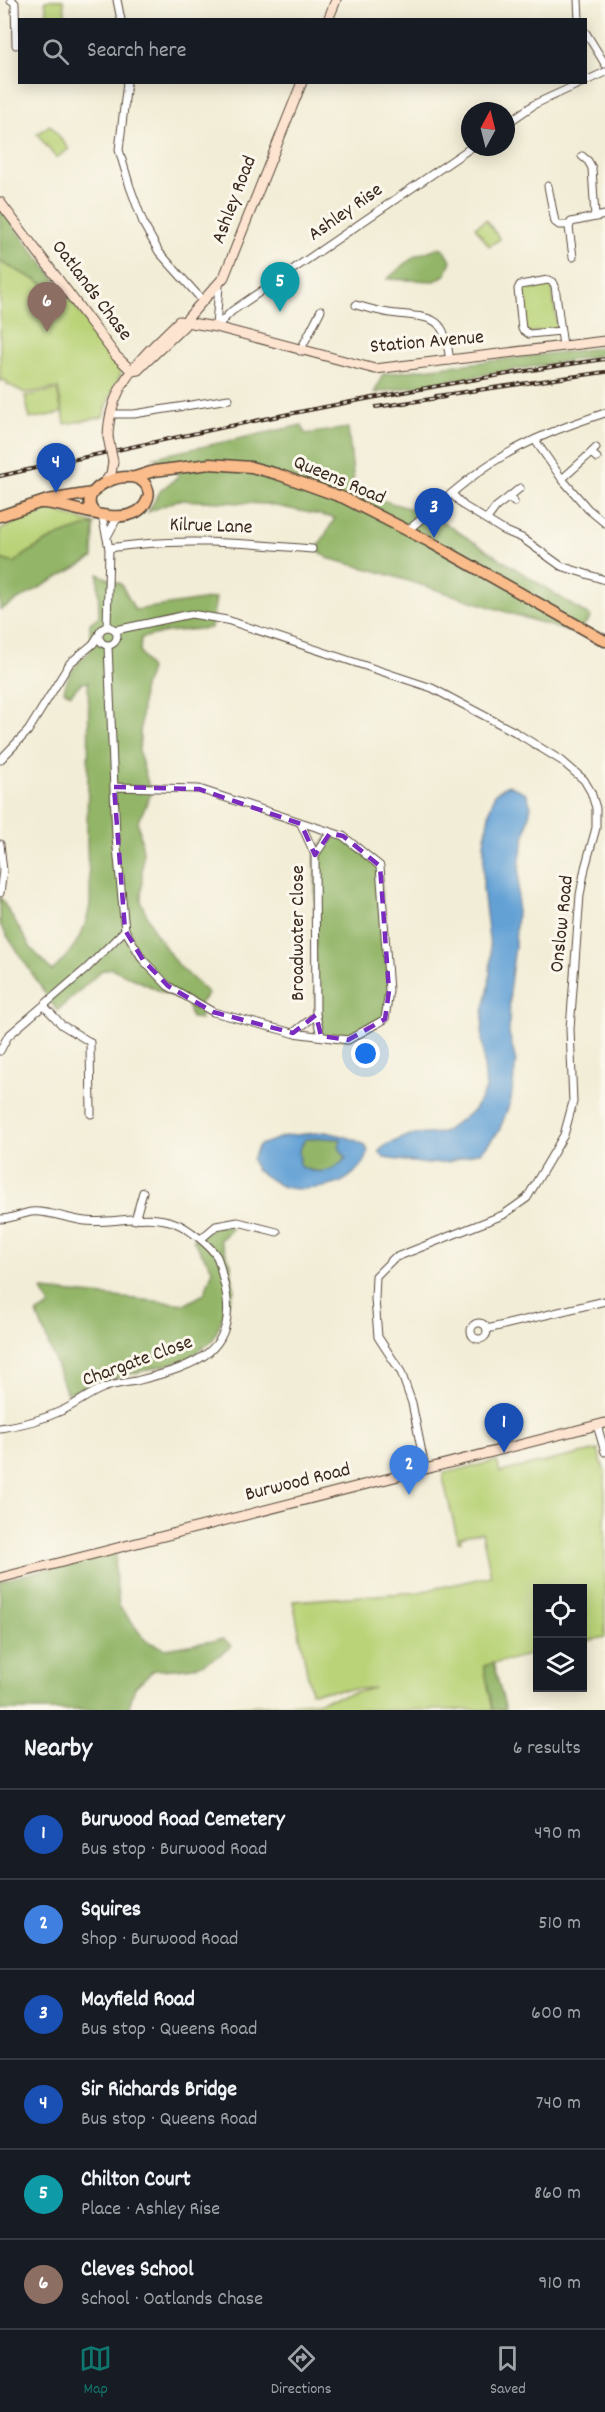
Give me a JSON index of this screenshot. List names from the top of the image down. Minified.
{"streets":{"main road":["Queens Road"],"street":["Ashley Road","Ashley Rise","Oatlands Chase","Station Avenue","Kilrue Lane","Onslow Road","Broadwater Close","Chargate Close","Burwood Road"]},"crossings":[["Ashley Road","Oatlands Chase"],["Ashley Road","Station Avenue"],["Ashley Rise","Station Avenue"],["Onslow Road","Burwood Road"]],"north":"top","page":{"search":"Search here","pins":["5","6","4","3","1","2"],"heading":["Nearby","6 results"],"list":[{"mark":"1","name":"Burwood Road Cemetery","note":"Bus stop · Burwood Road","value":"490 m"},{"mark":"2","name":"Squires","note":"Shop · Burwood Road","value":"510 m"},{"mark":"3","name":"Mayfield Road","note":"Bus stop · Queens Road","value":"600 m"},{"mark":"4","name":"Sir Richards Bridge","note":"Bus stop · Queens Road","value":"740 m"},{"mark":"5","name":"Chilton Court","note":"Place · Ashley Rise","value":"860 m"},{"mark":"6","name":"Cleves School","note":"School · Oatlands Chase","value":"910 m"}],"nav":["Map","Directions","Saved"]}}
